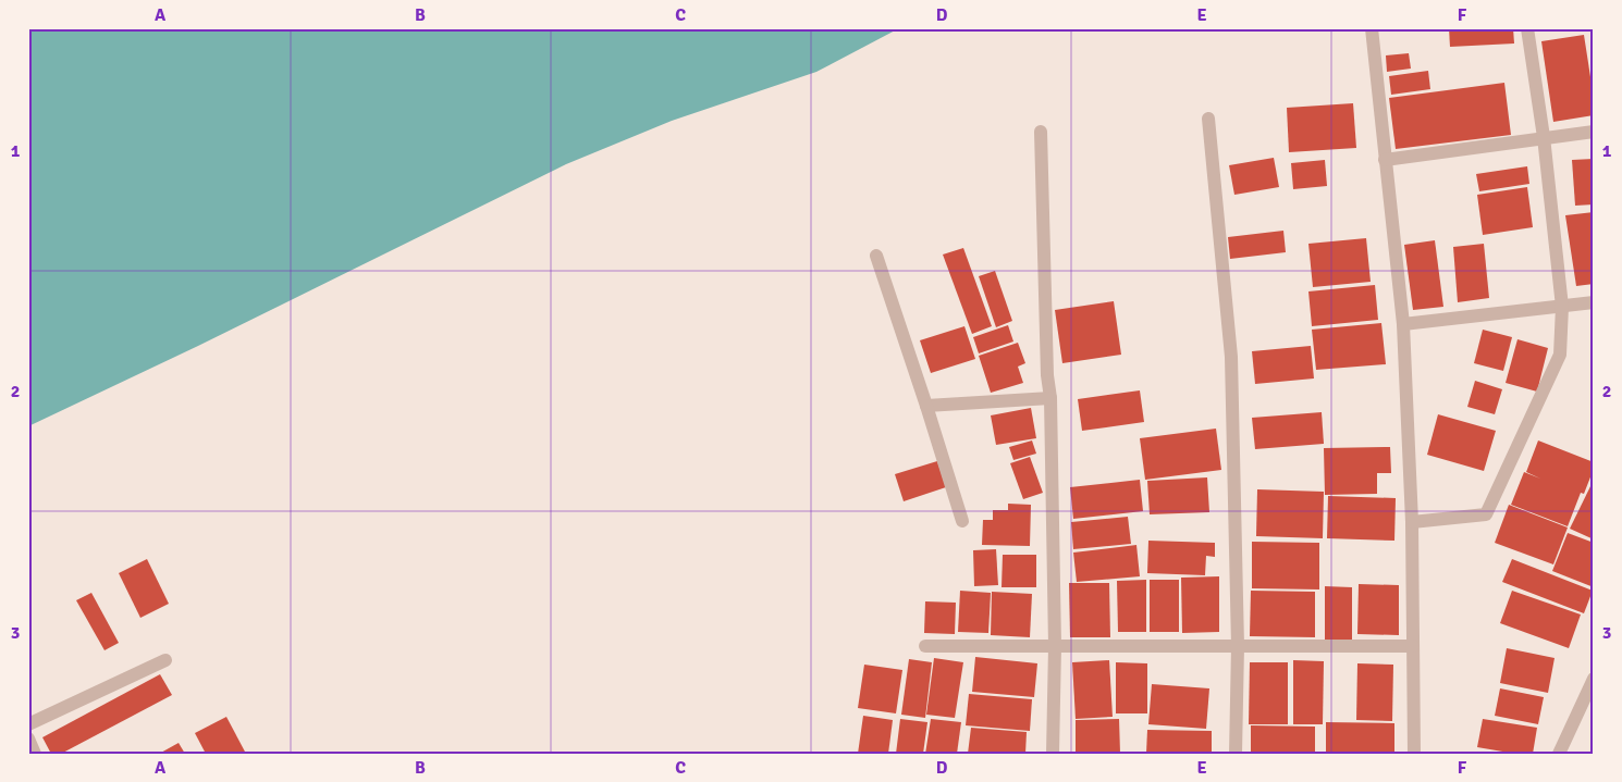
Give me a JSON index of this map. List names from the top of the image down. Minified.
{"grid":{"columns":["A","B","C","D","E","F"],"rows":["1","2","3"]}}
